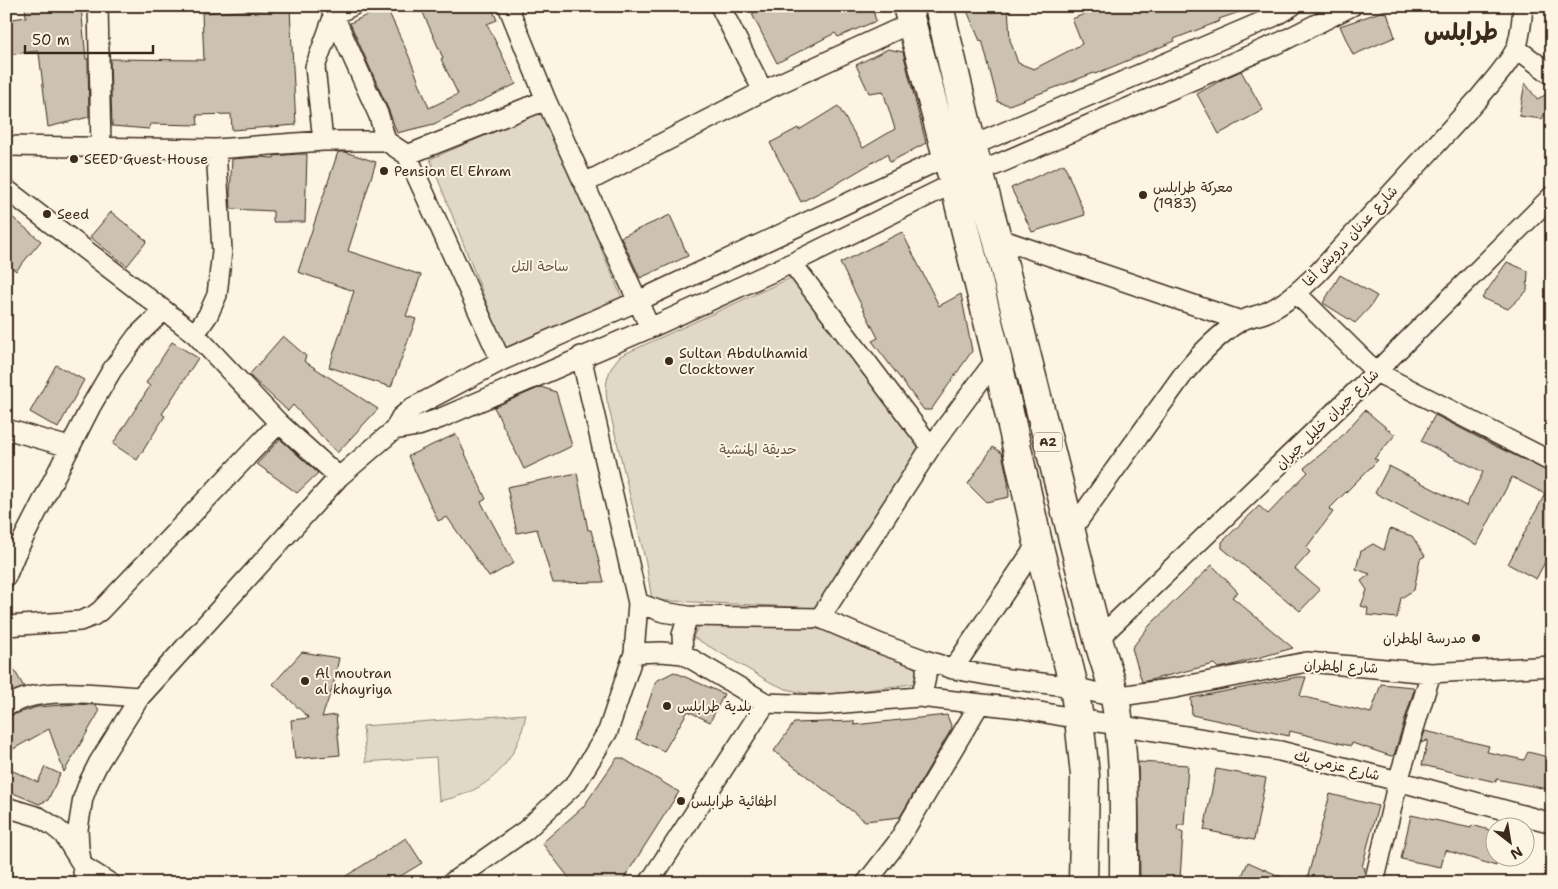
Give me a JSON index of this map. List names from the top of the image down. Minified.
{"streets":{"highway":["A2"],"street":["شارع عدنان درويش أغا","شارع جبران خليل جبران","شارع المطران","شارع عزمي بك"]},"crossings":[["شارع عدنان درويش أغا","A2"],["شارع جبران خليل جبران","A2"],["A2","شارع المطران"],["A2","شارع عزمي بك"]],"districts":["طرابلس"],"parks":["ساحة التل","حديقة المنشية"],"places":["SEED Guest House","Pension El Ehram","معركة طرابلس (1983)","Seed","Sultan Abdulhamid Clocktower","مدرسة المطران","Al moutran al khayriya","بلدية طرابلس","اطفائية طرابلس"],"scale_bar":"50 m","north":"bottom right"}
